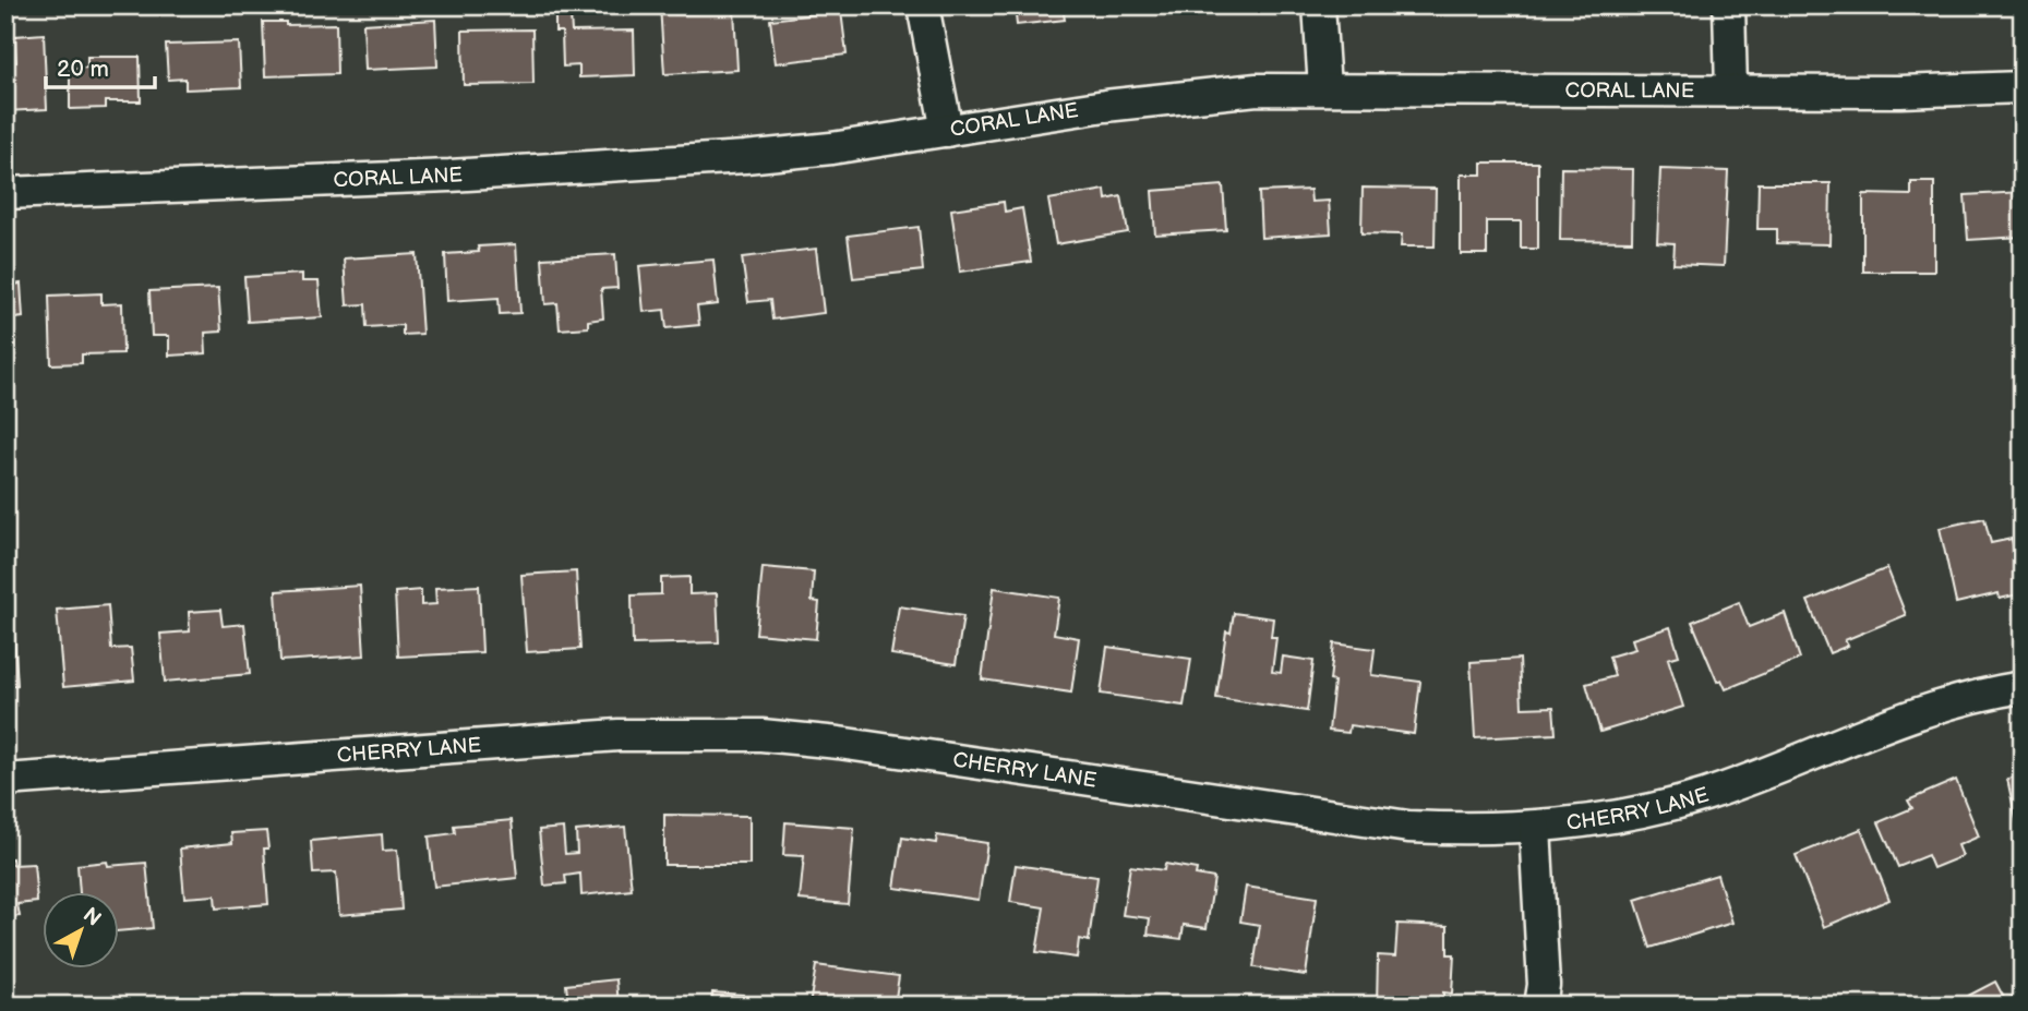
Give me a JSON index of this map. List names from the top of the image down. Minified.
{"streets":{"street":["CORAL LANE","CHERRY LANE"]},"scale_bar":"20 m","north":"top right"}
